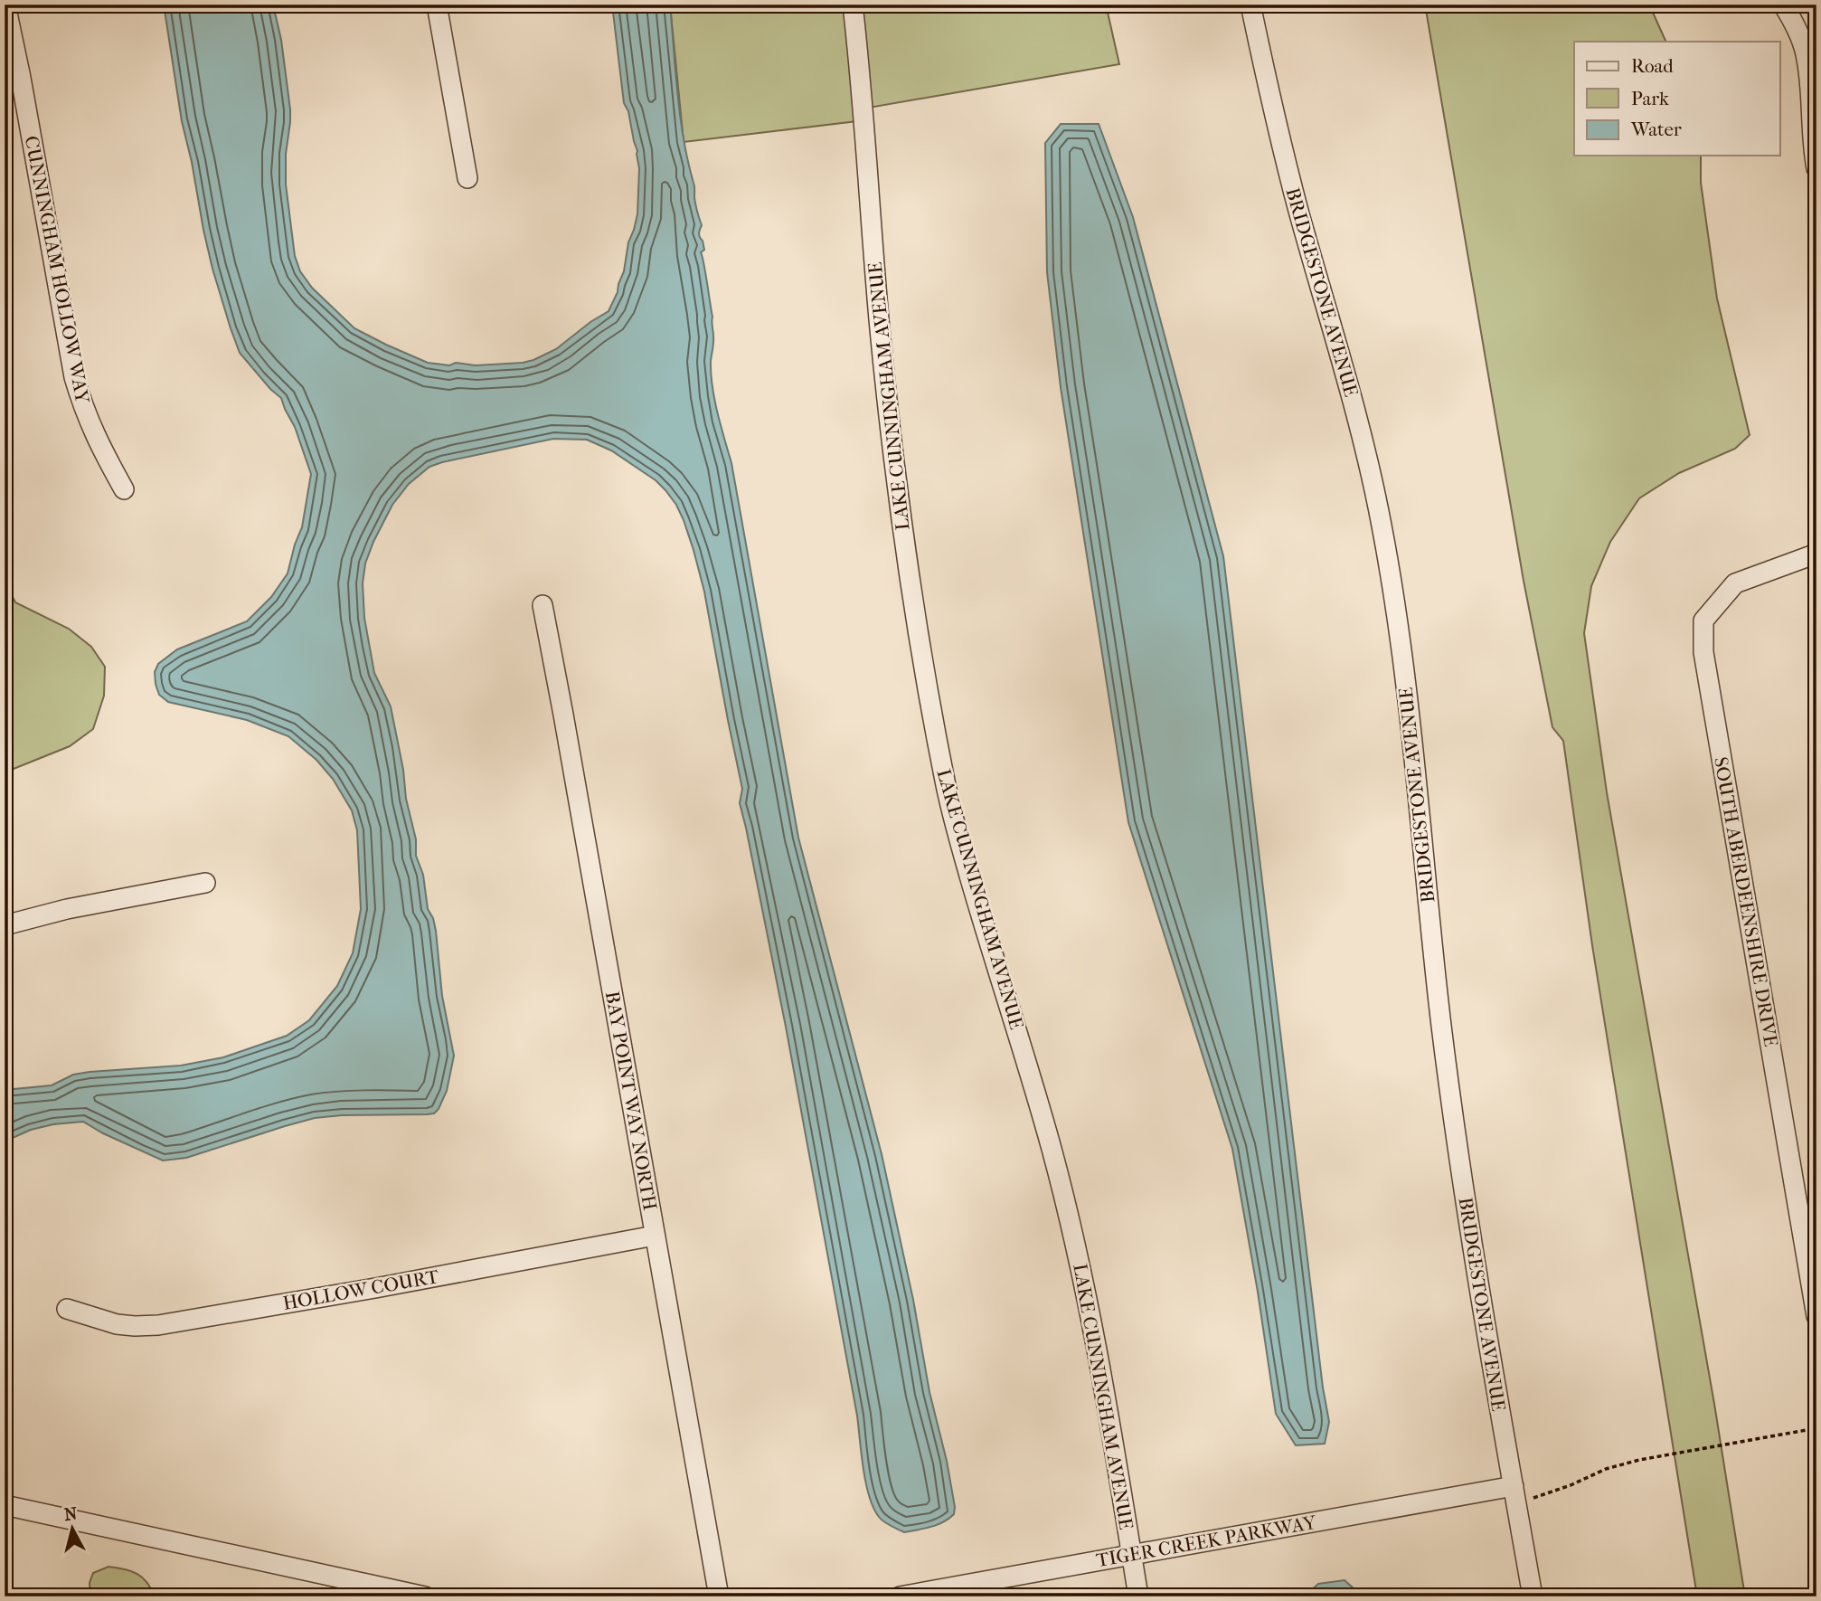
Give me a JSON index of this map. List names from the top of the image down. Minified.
{"streets":{"street":["CUNNINGHAM HOLLOW WAY","BRIDGESTONE AVENUE","LAKE CUNNINGHAM AVENUE","SOUTH ABERDEENSHIRE DRIVE","BAY POINT WAY NORTH","HOLLOW COURT","TIGER CREEK PARKWAY"]},"crossings":[["BRIDGESTONE AVENUE","TIGER CREEK PARKWAY"],["LAKE CUNNINGHAM AVENUE","TIGER CREEK PARKWAY"],["BAY POINT WAY NORTH","HOLLOW COURT"]],"legend":["Road","Park","Water"],"north":"top"}
